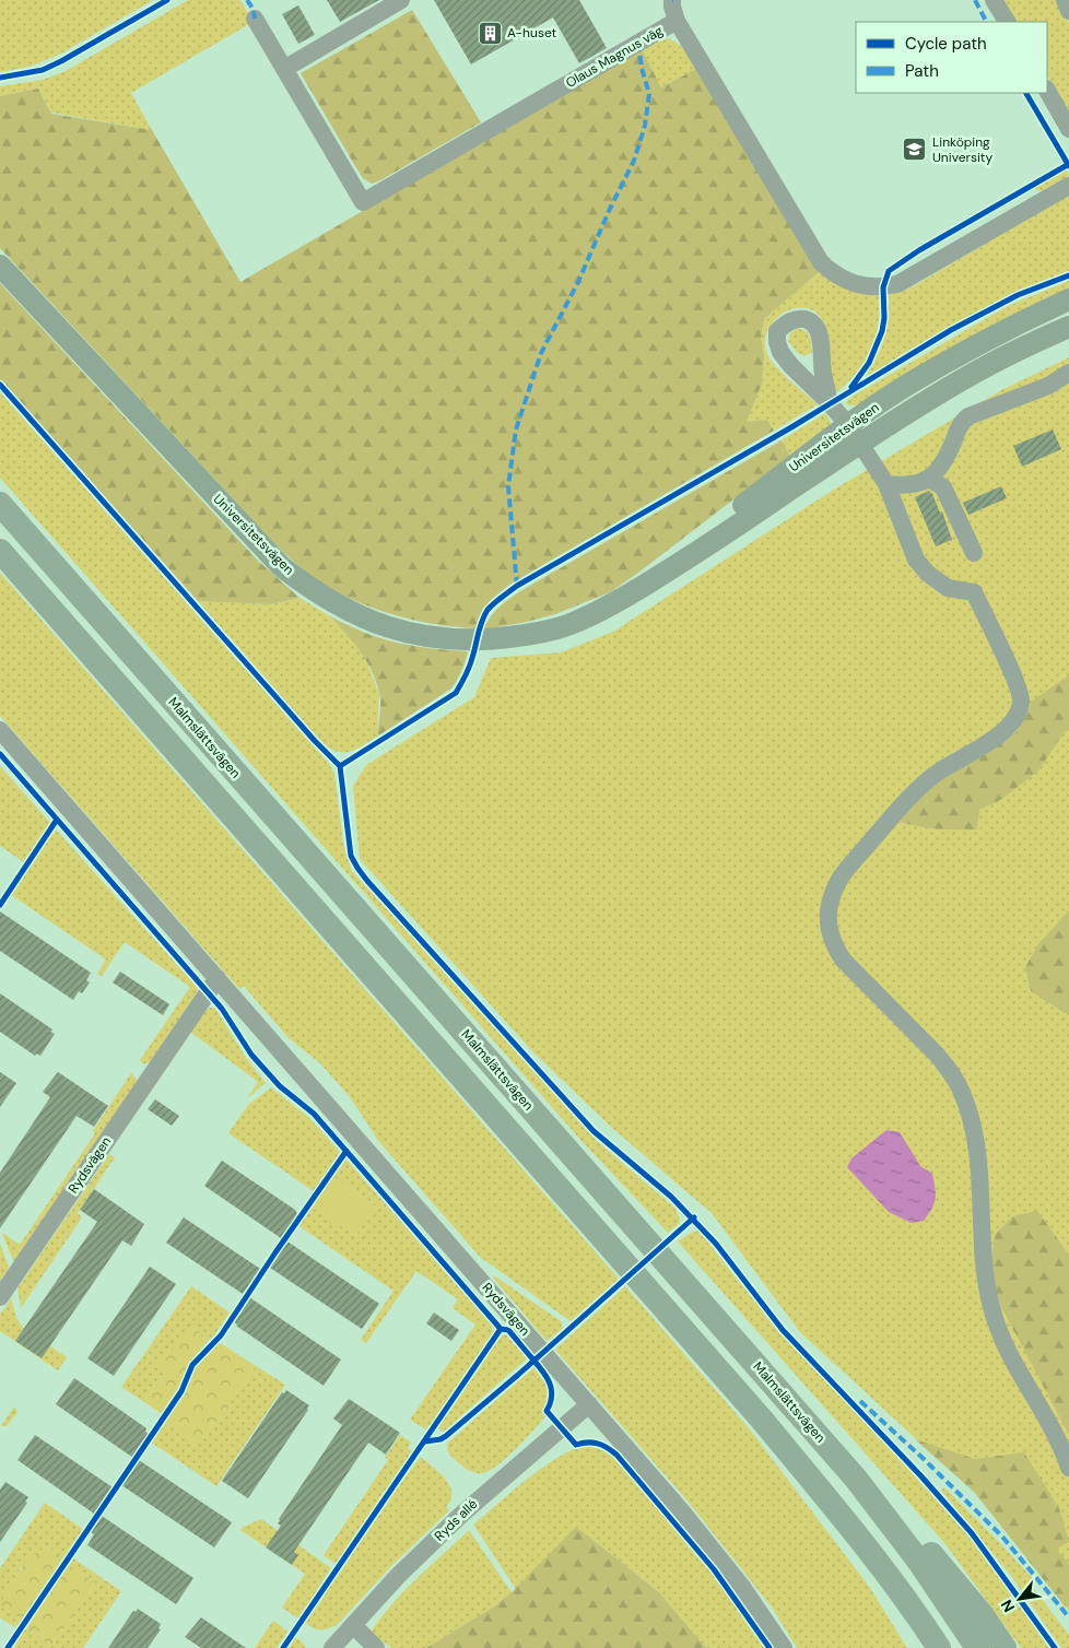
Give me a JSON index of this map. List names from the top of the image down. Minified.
{"streets":{"highway":["Malmslättsvägen"],"main road":["Universitetsvägen"],"street":["Olaus Magnus väg","Rydsvägen","Ryds allé"]},"crossings":[["Rydsvägen","Ryds allé"]],"places":{"building":["A-huset"],"school or university":["Linköping University"]},"legend":["Cycle path","Path"],"north":"bottom left"}
